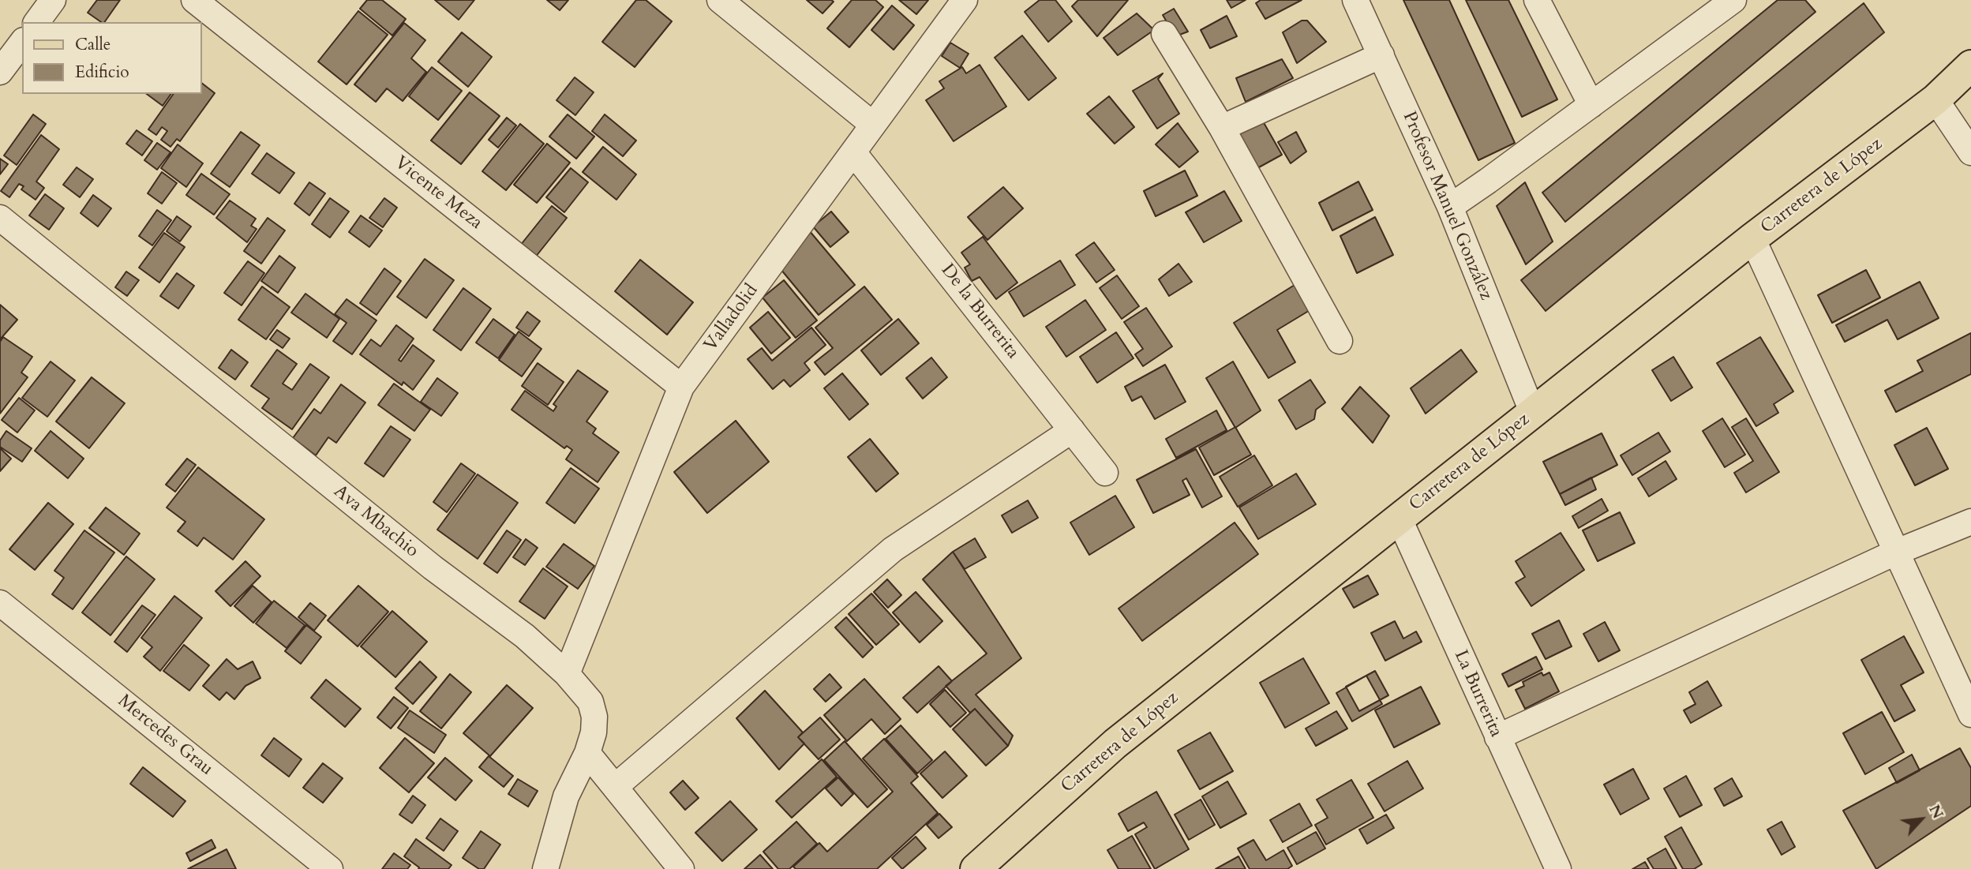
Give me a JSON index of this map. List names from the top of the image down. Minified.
{"streets":{"main road":["Carretera de López"],"street":["Vicente Meza","Profesor Manuel González","De la Burrerita","Valladolid","Ava Mbachio","La Burrerita","Mercedes Grau"]},"crossings":[["Carretera de López","Profesor Manuel González"],["Carretera de López","La Burrerita"],["Vicente Meza","Valladolid"],["De la Burrerita","Valladolid"],["Valladolid","Ava Mbachio"]],"legend":["Calle","Edificio"],"north":"top right"}
